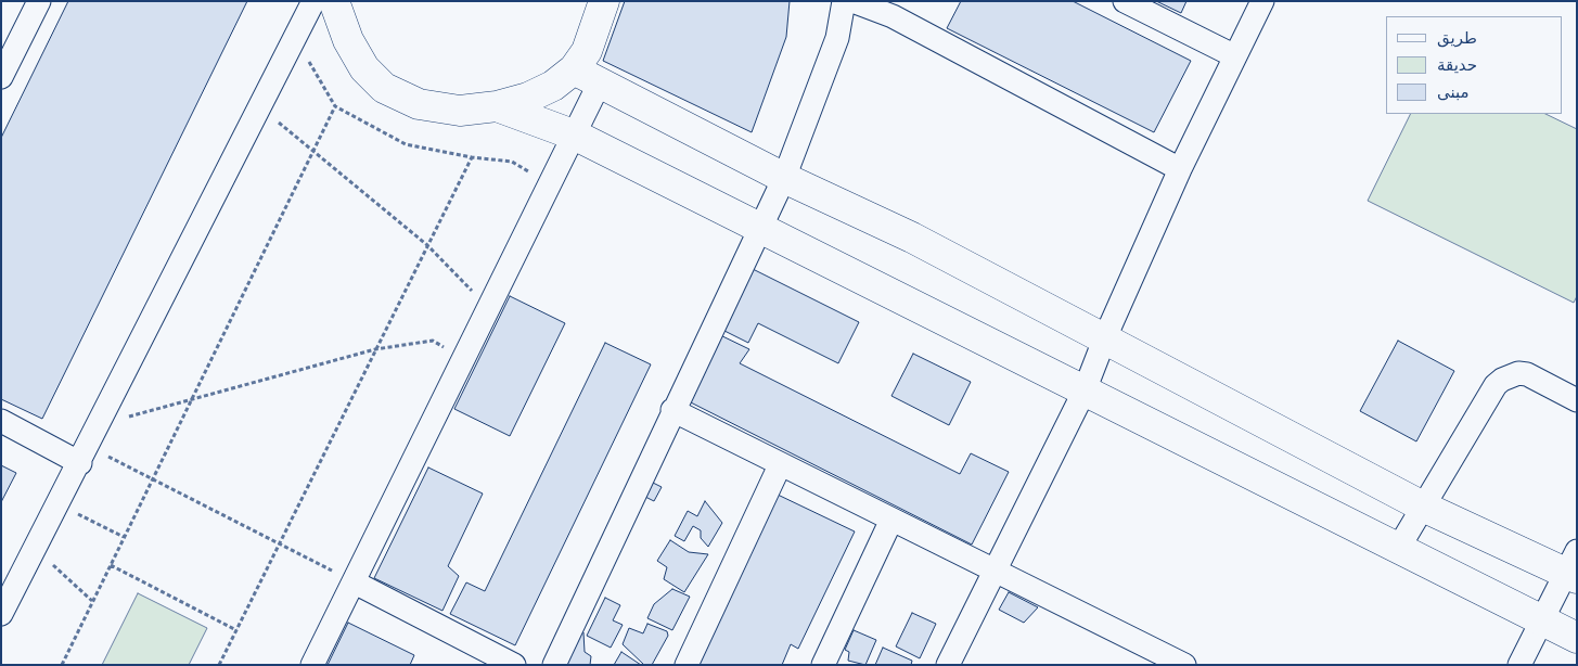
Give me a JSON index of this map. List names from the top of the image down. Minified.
{"legend":["طريق","حديقة","مبنى"]}
